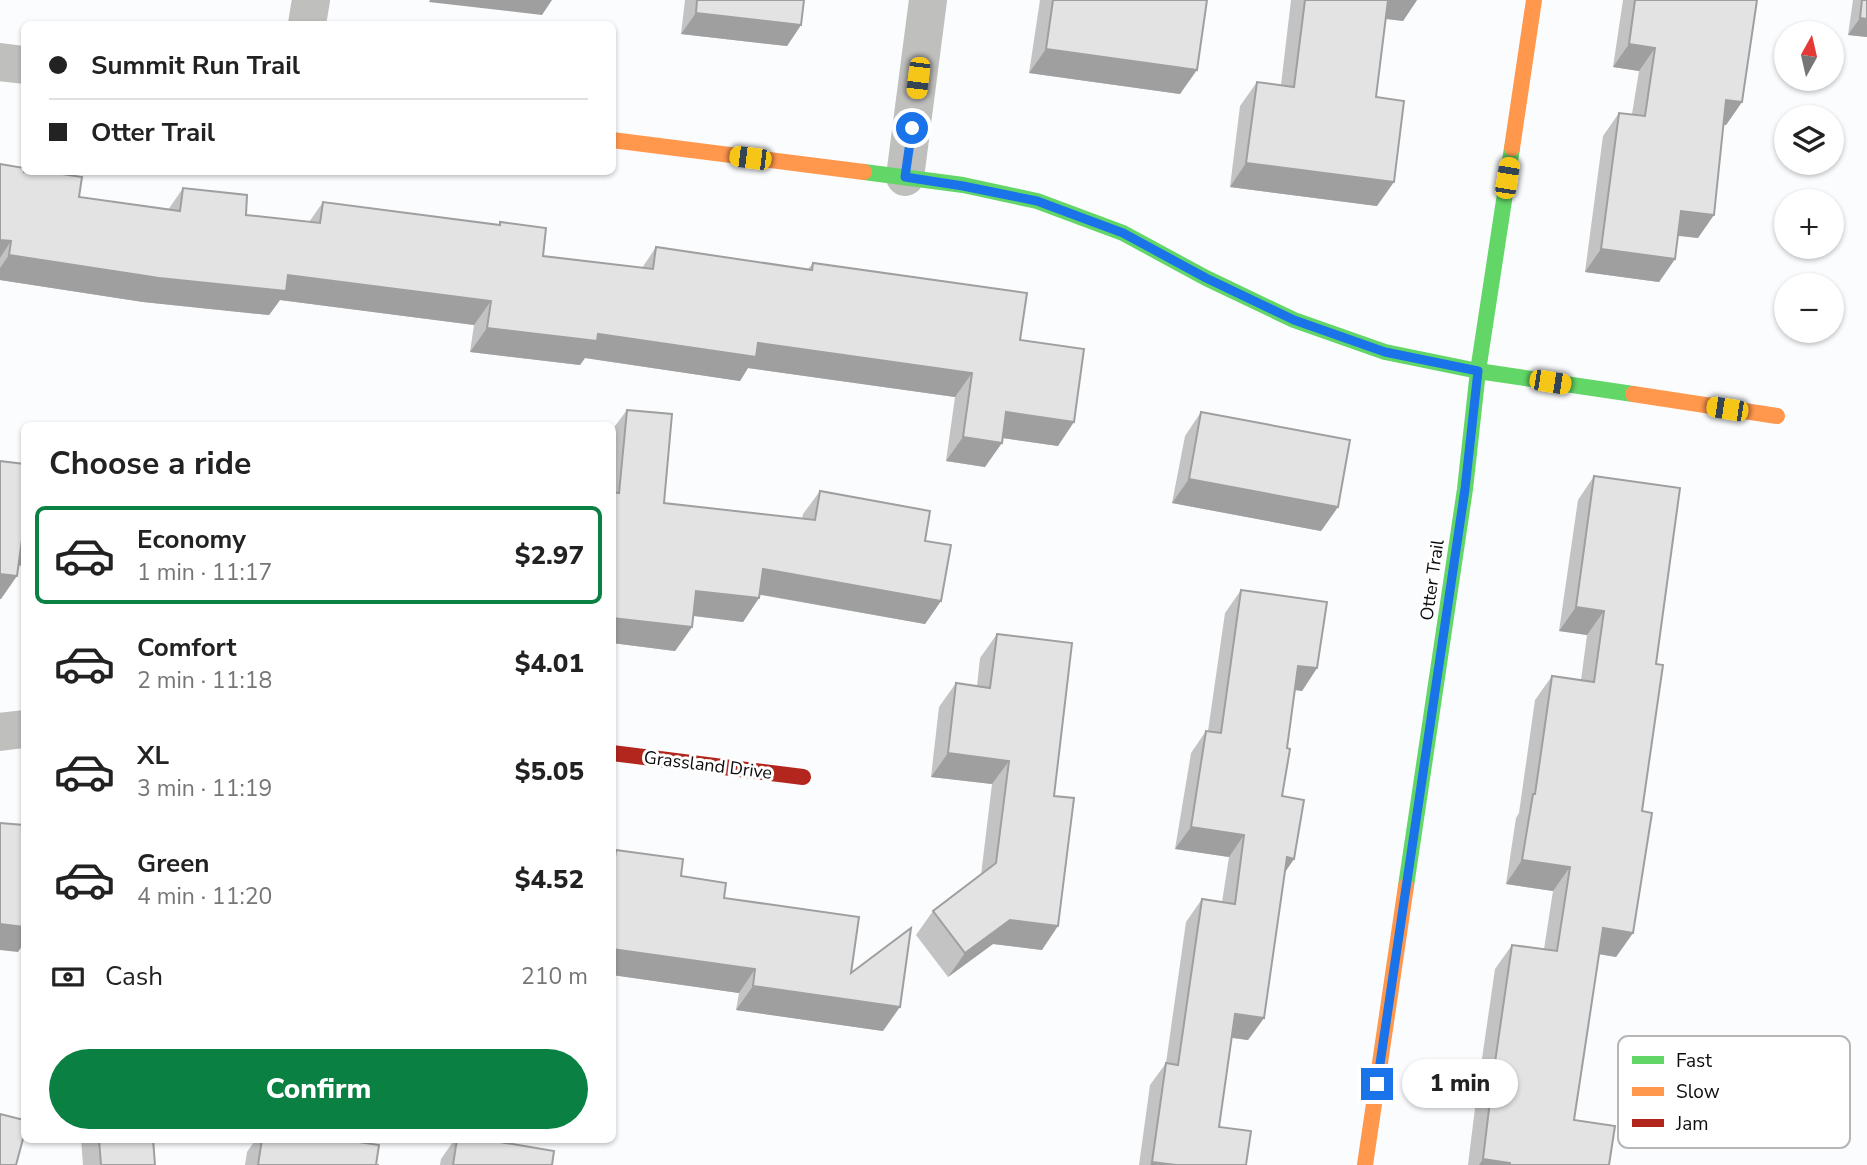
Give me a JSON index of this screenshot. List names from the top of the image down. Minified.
{"streets":{"street":["Otter Trail","Grassland Drive"]},"legend":["Fast","Slow","Jam"],"north":"top","page":{"map_buttons":["+","−"],"banner":["Summit Run Trail","Otter Trail"],"heading":"Choose a ride","list":[{"name":"Economy","note":"1 min · 11:17","value":"$2.97"},{"name":"Comfort","note":"2 min · 11:18","value":"$4.01"},{"name":"XL","note":"3 min · 11:19","value":"$5.05"},{"name":"Green","note":"4 min · 11:20","value":"$4.52"}],"pay":["Cash","210 m"],"buttons":"Confirm","bubble":"1 min"}}
